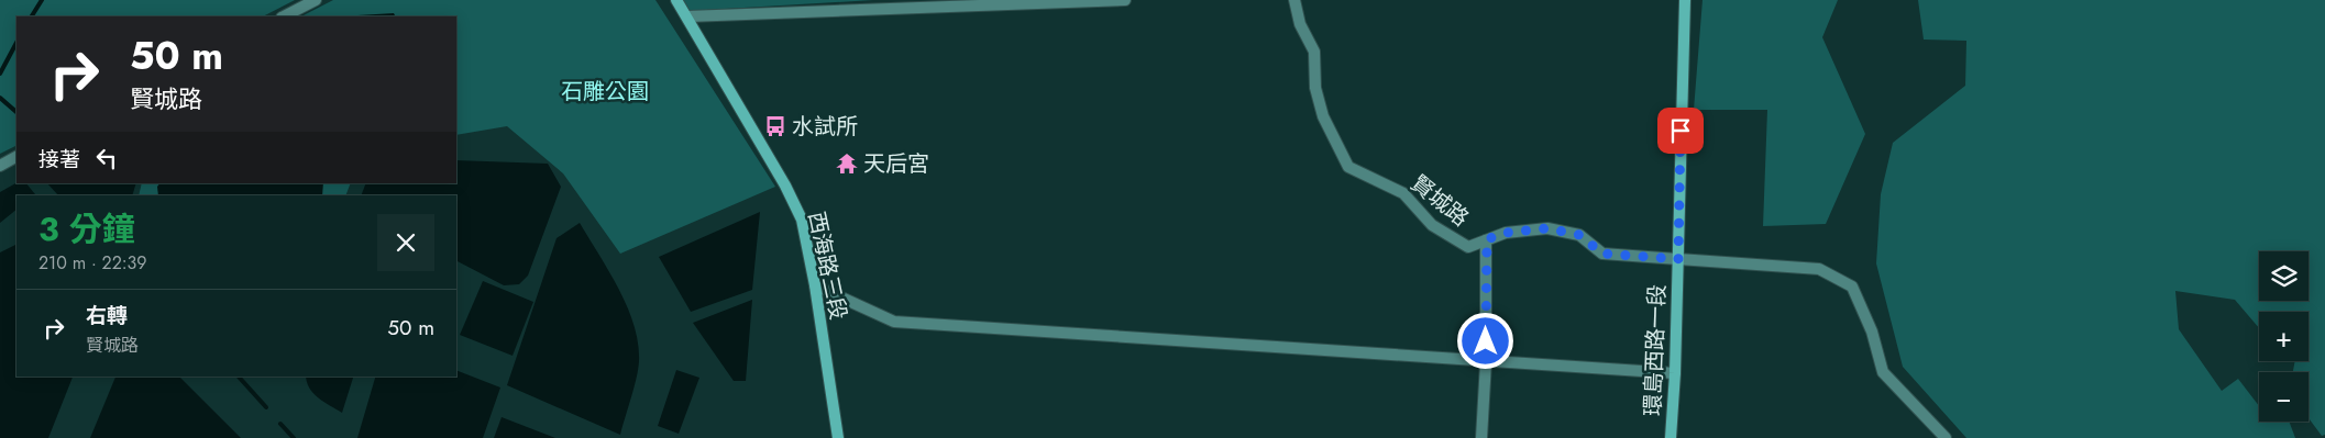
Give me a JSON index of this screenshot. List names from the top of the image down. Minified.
{"streets":{"main road":["西海路三段","環島西路一段"],"street":["賢城路"]},"crossings":[["賢城路","環島西路一段"]],"parks":["石雕公園"],"places":{"bus stop":["水試所"],"temple":["天后宮"]},"page":{"turn":["50 m","賢城路"],"then":"接著","heading":["3 分鐘","210 m · 22:39"],"map_buttons":["+","−"],"list":[{"name":"右轉","note":"賢城路","value":"50 m"}]}}
